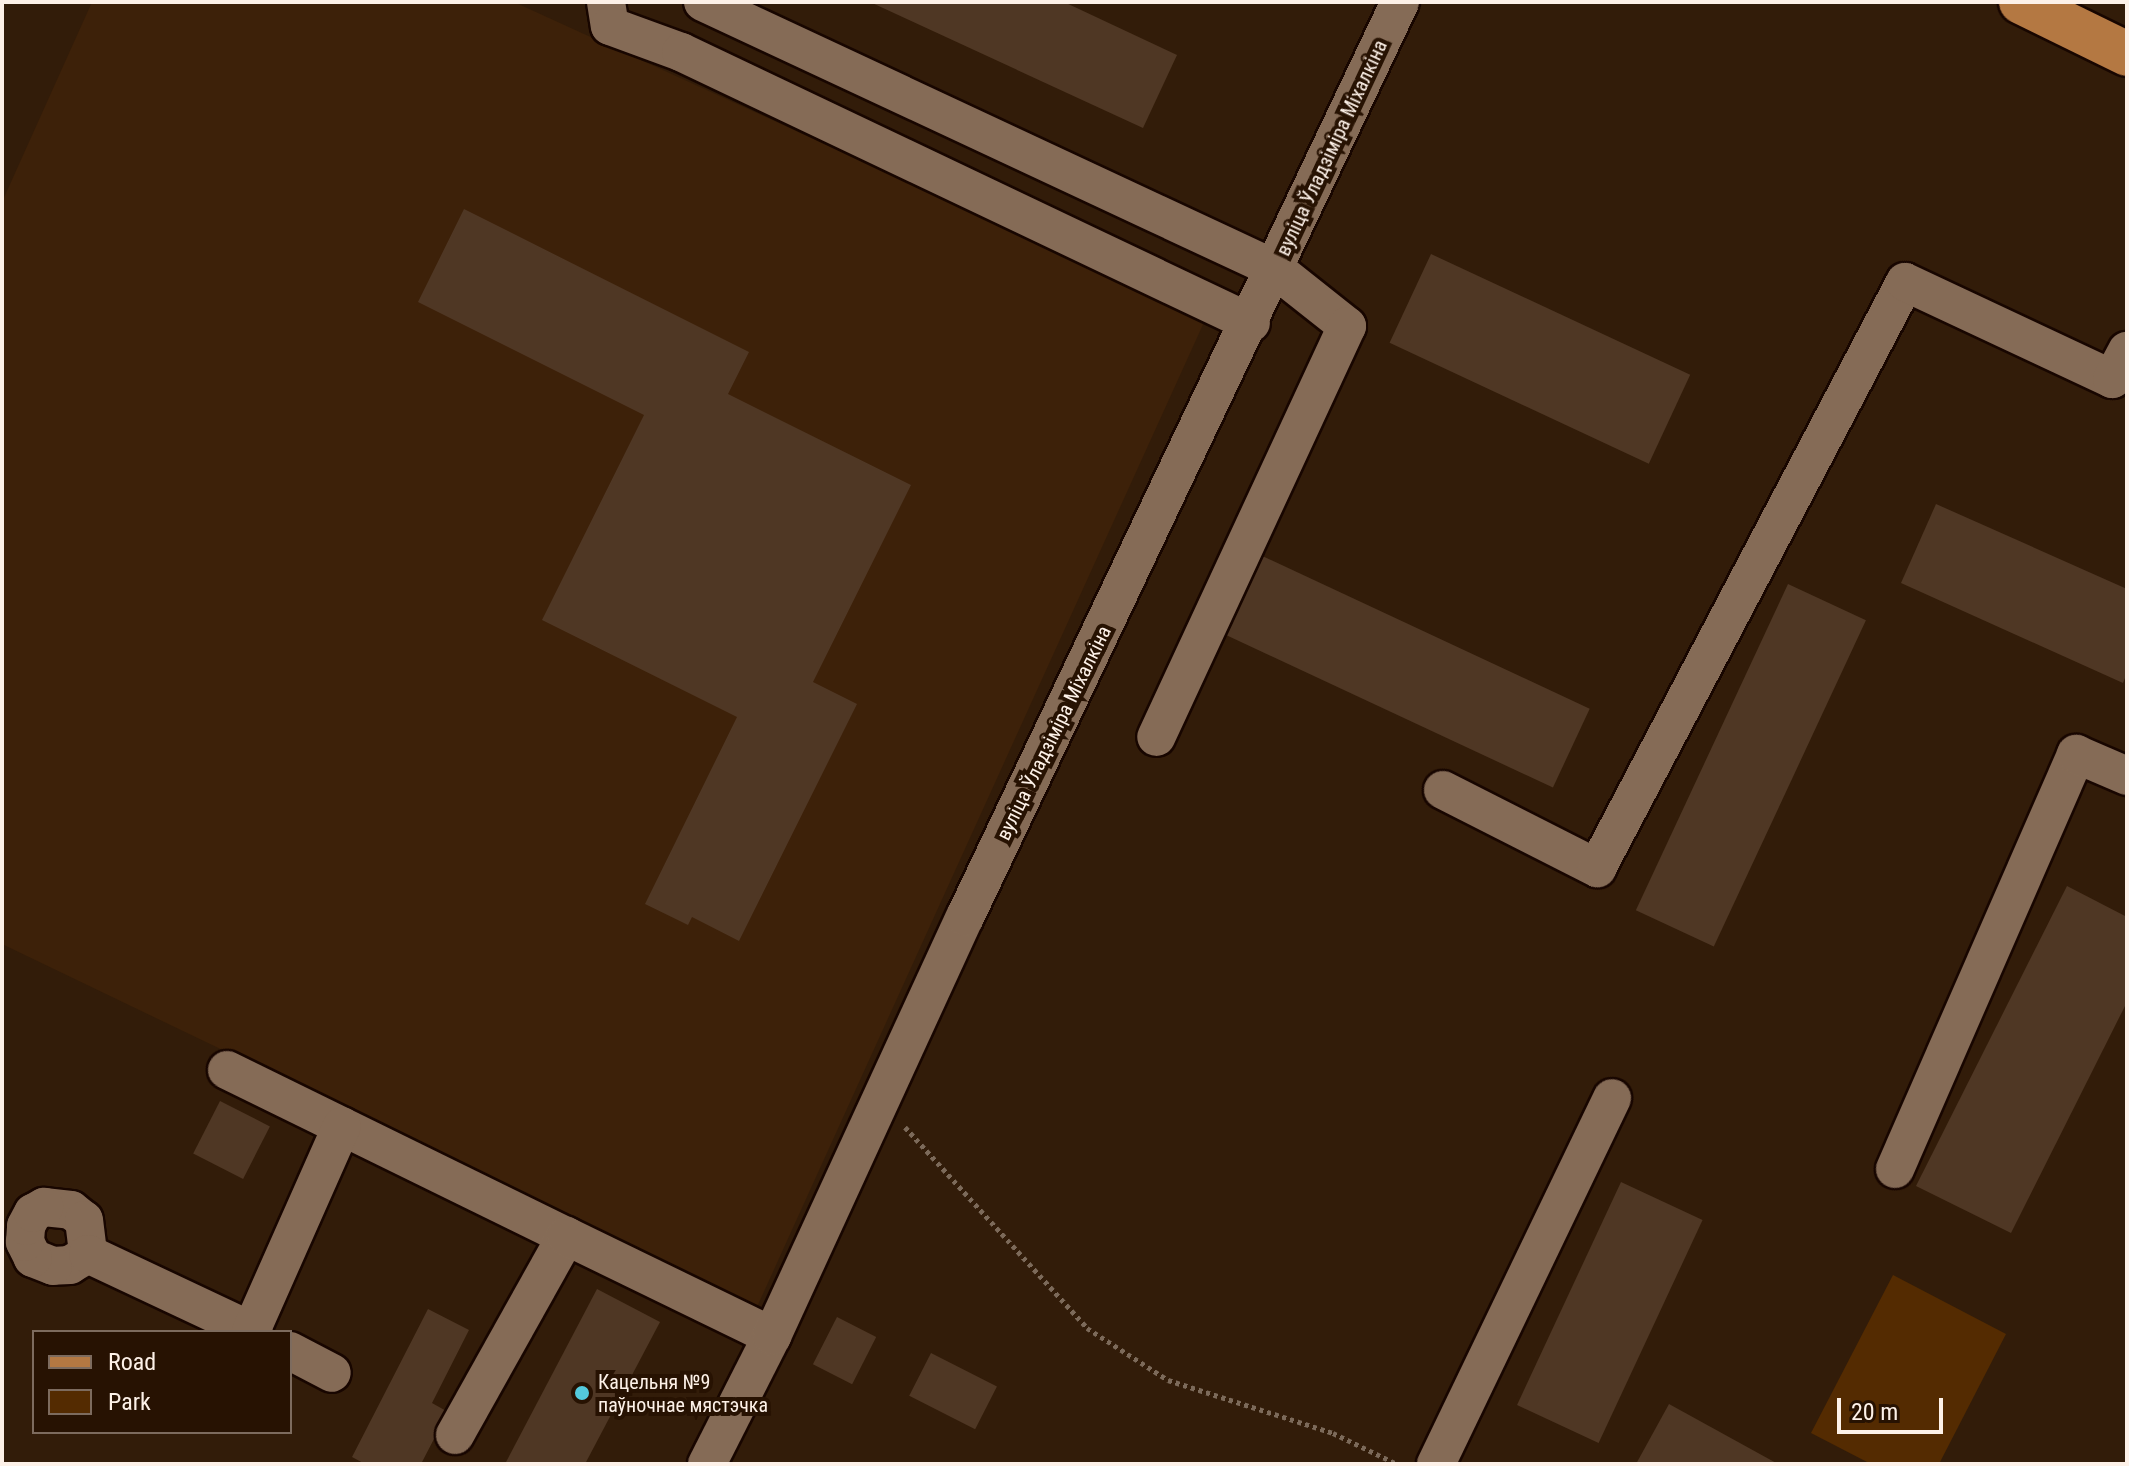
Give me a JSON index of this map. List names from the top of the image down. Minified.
{"streets":{"street":["вуліца Ўладзіміра Міхалкіна"]},"places":["Кацельня №9 паўночнае мястэчка"],"legend":["Road","Park"],"scale_bar":"20 m"}
